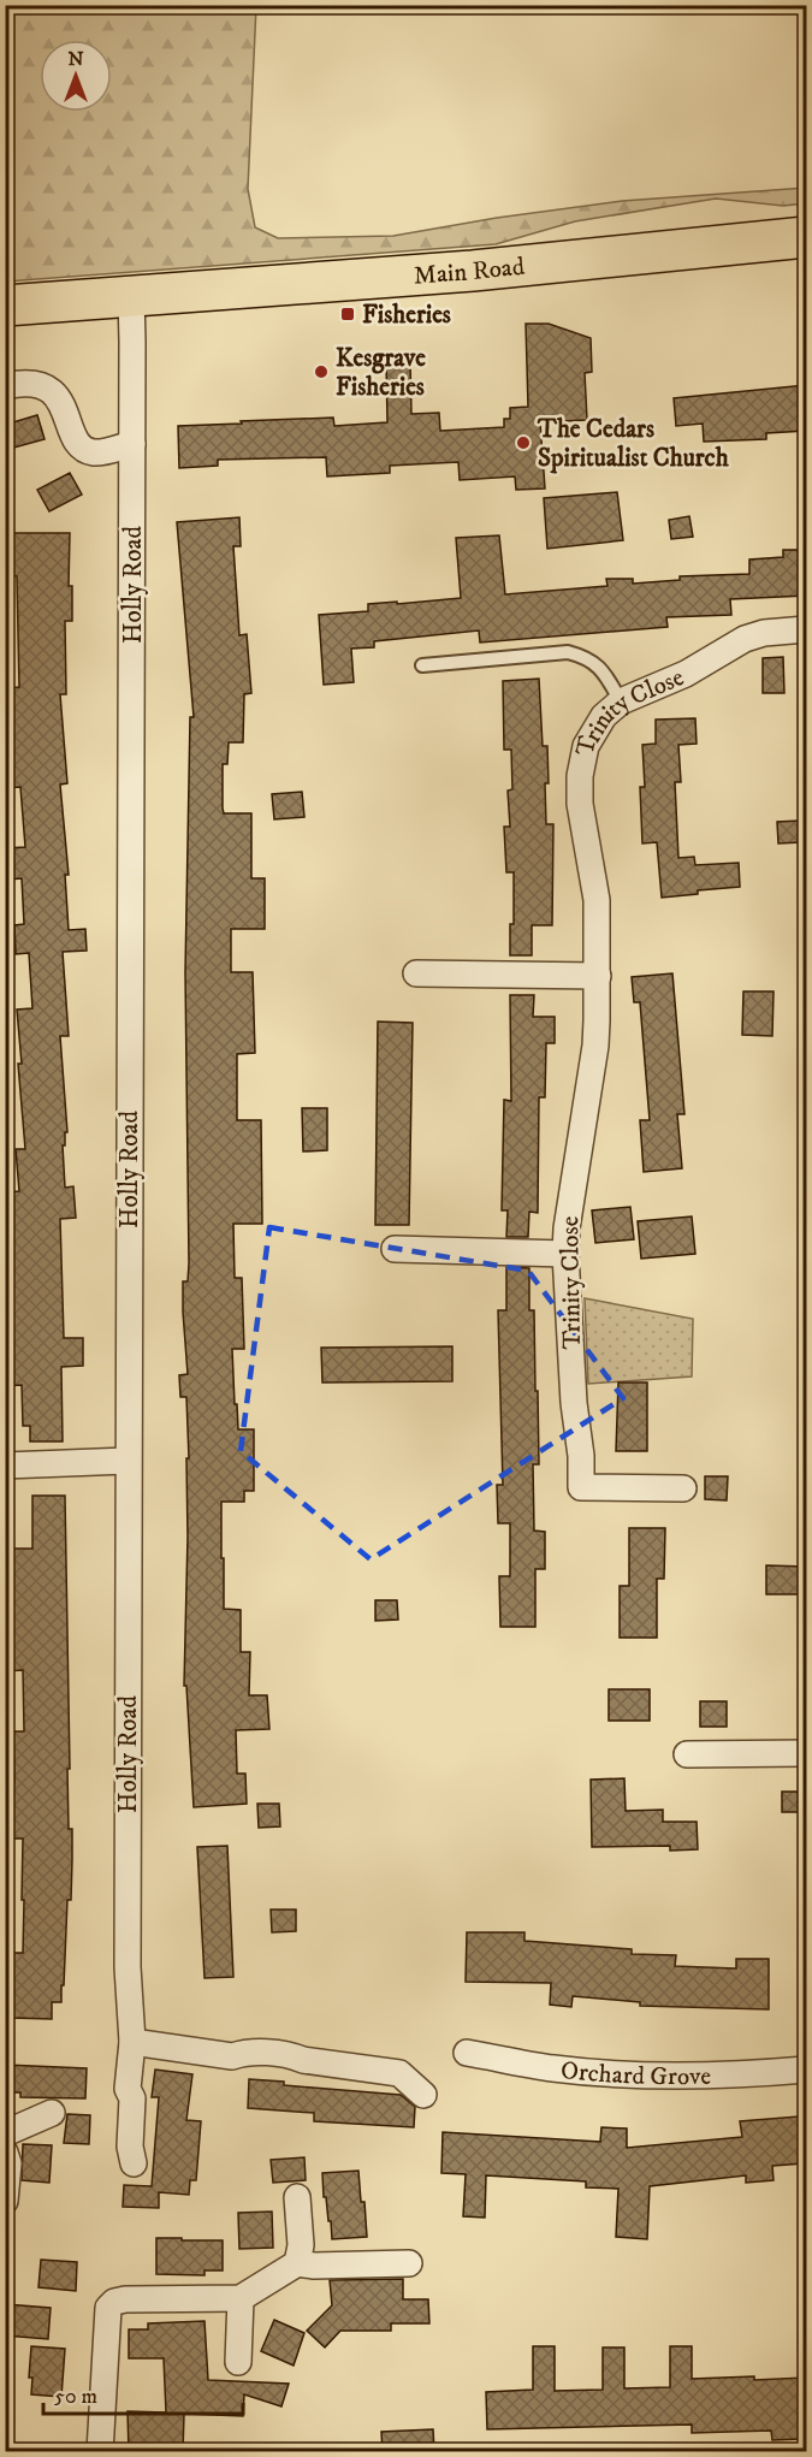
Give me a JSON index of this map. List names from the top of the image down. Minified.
{"streets":{"main road":["Main Road"],"street":["Holly Road","Trinity Close","Orchard Grove"]},"crossings":[["Main Road","Holly Road"]],"places":{"transit":["Fisheries"],"other":["Kesgrave Fisheries","The Cedars Spiritualist Church"]},"scale_bar":"50 m","north":"top"}
